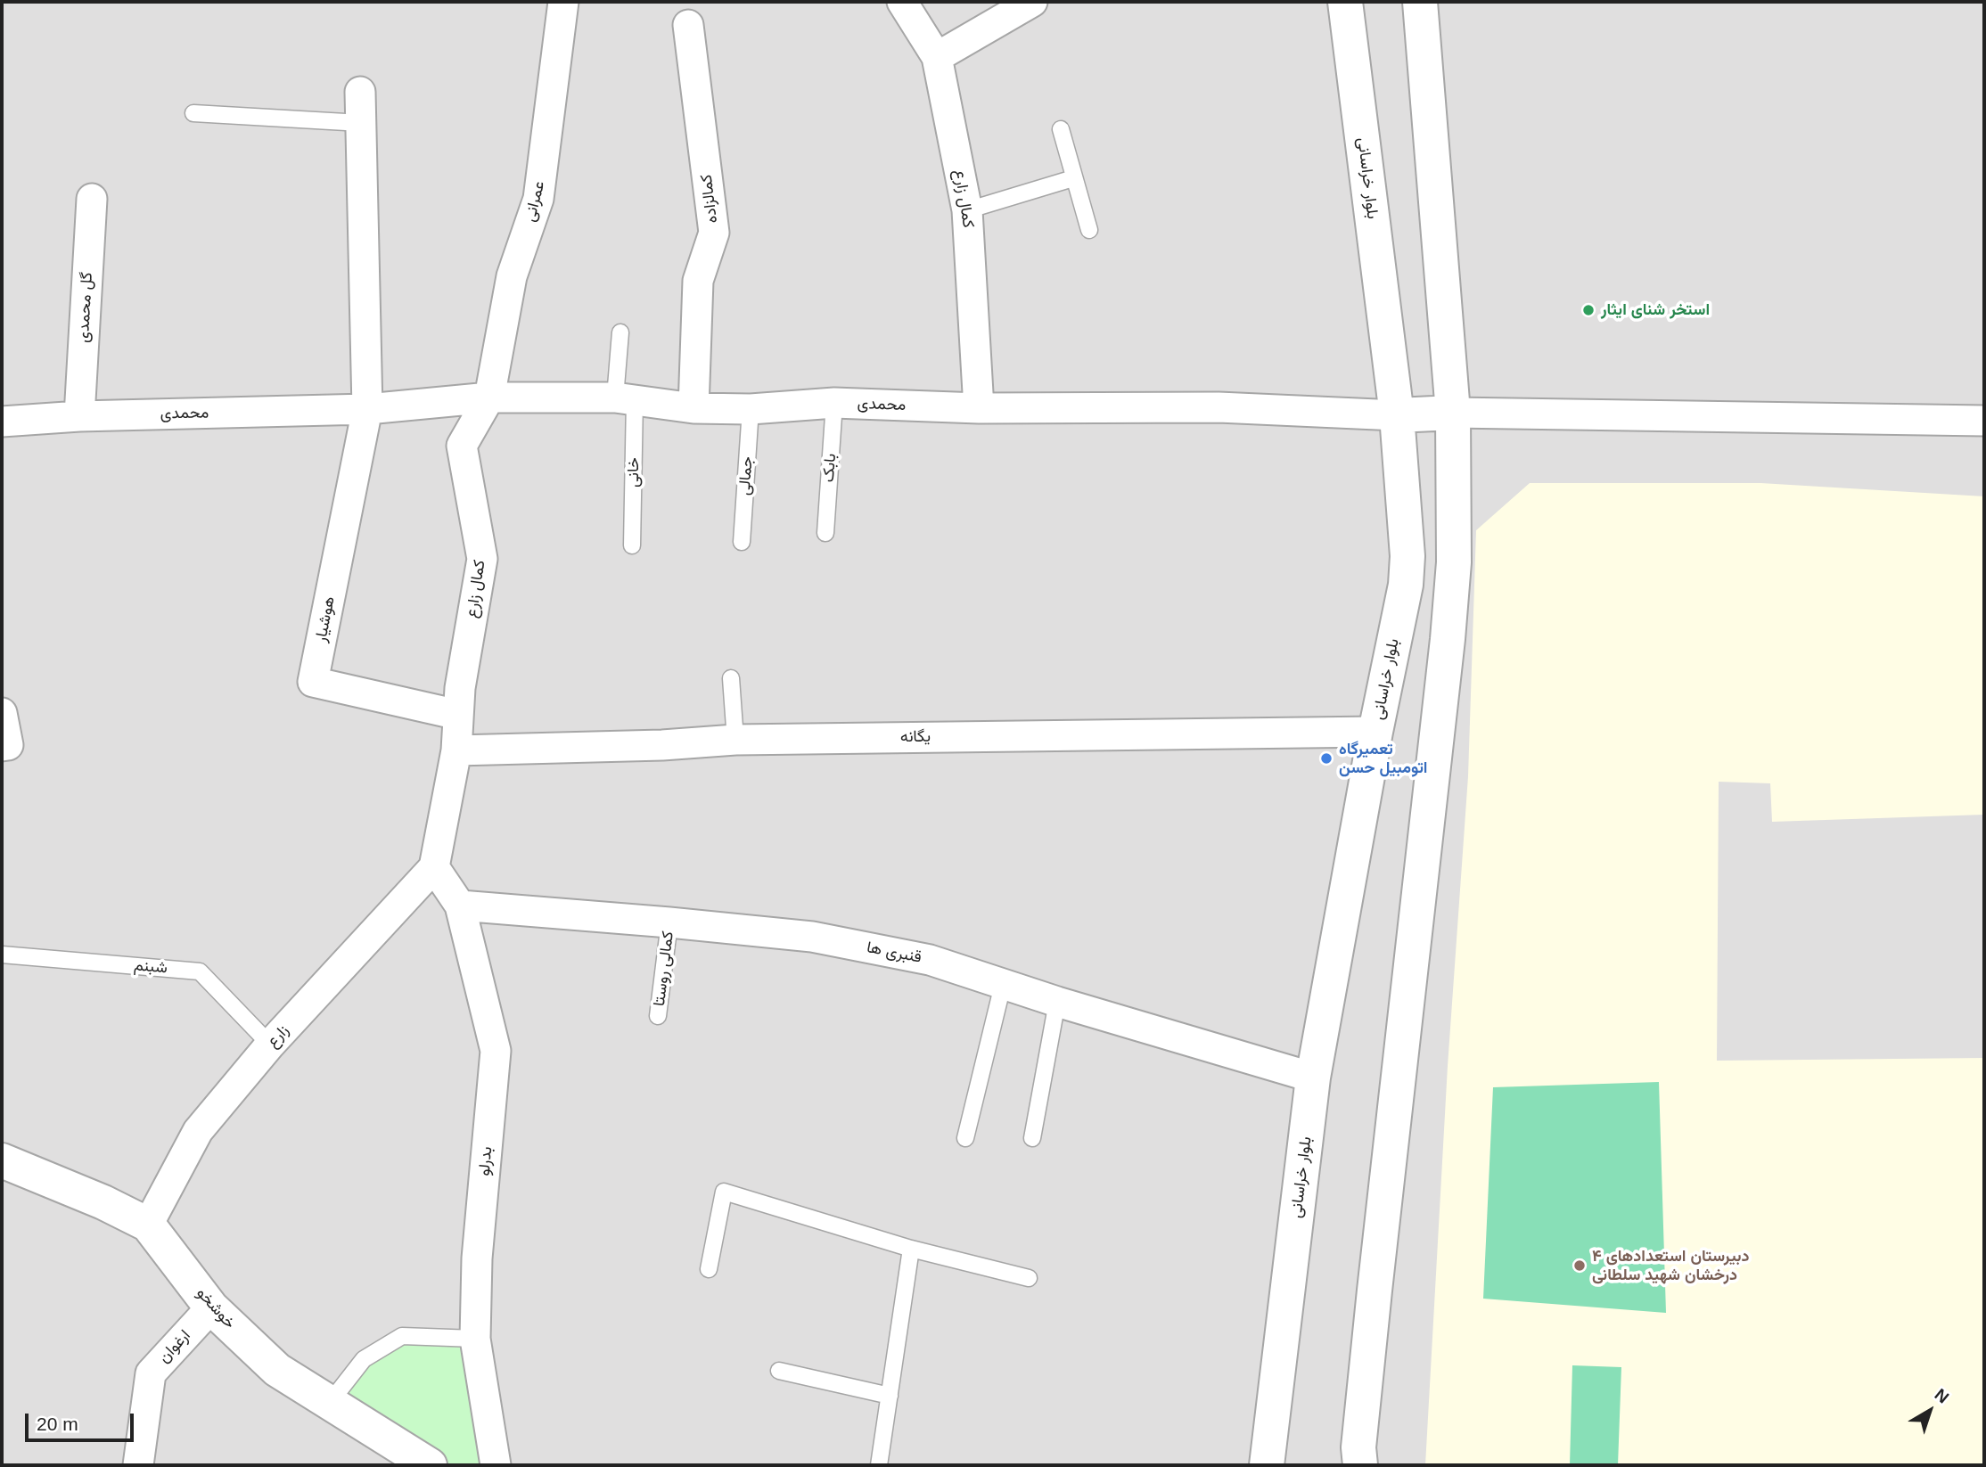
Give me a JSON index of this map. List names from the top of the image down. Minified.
{"streets":{"street":["بلوار خراسانی","کمالزاده","کمال زارع","عمرانی","گل محمدی","محمدی","هوشیار","یگانه","قنبری ها","زارع","بدرلو","خوشخو","ارغوان"],"lane":["بابک","خانی","جمالی","شبنم","کمالی روستا"]},"crossings":[["بلوار خراسانی","محمدی"],["بلوار خراسانی","یگانه"],["بلوار خراسانی","قنبری ها"],["کمالزاده","محمدی"],["کمال زارع","عمرانی"],["کمال زارع","محمدی"],["کمال زارع","هوشیار"],["کمال زارع","یگانه"],["کمال زارع","زارع"],["کمال زارع","بدرلو"],["عمرانی","محمدی"],["گل محمدی","محمدی"],["محمدی","بابک"],["محمدی","خانی"],["محمدی","جمالی"],["محمدی","هوشیار"],["قنبری ها","کمالی روستا"],["قنبری ها","بدرلو"],["شبنم","زارع"],["زارع","بدرلو"],["زارع","خوشخو"],["خوشخو","ارغوان"]],"places":["استخر شنای ایثار","تعمیرگاه اتومبیل حسن","۴ دبیرستان استعدادهای درخشان شهید سلطانی"],"scale_bar":"20 m","north":"top right"}
